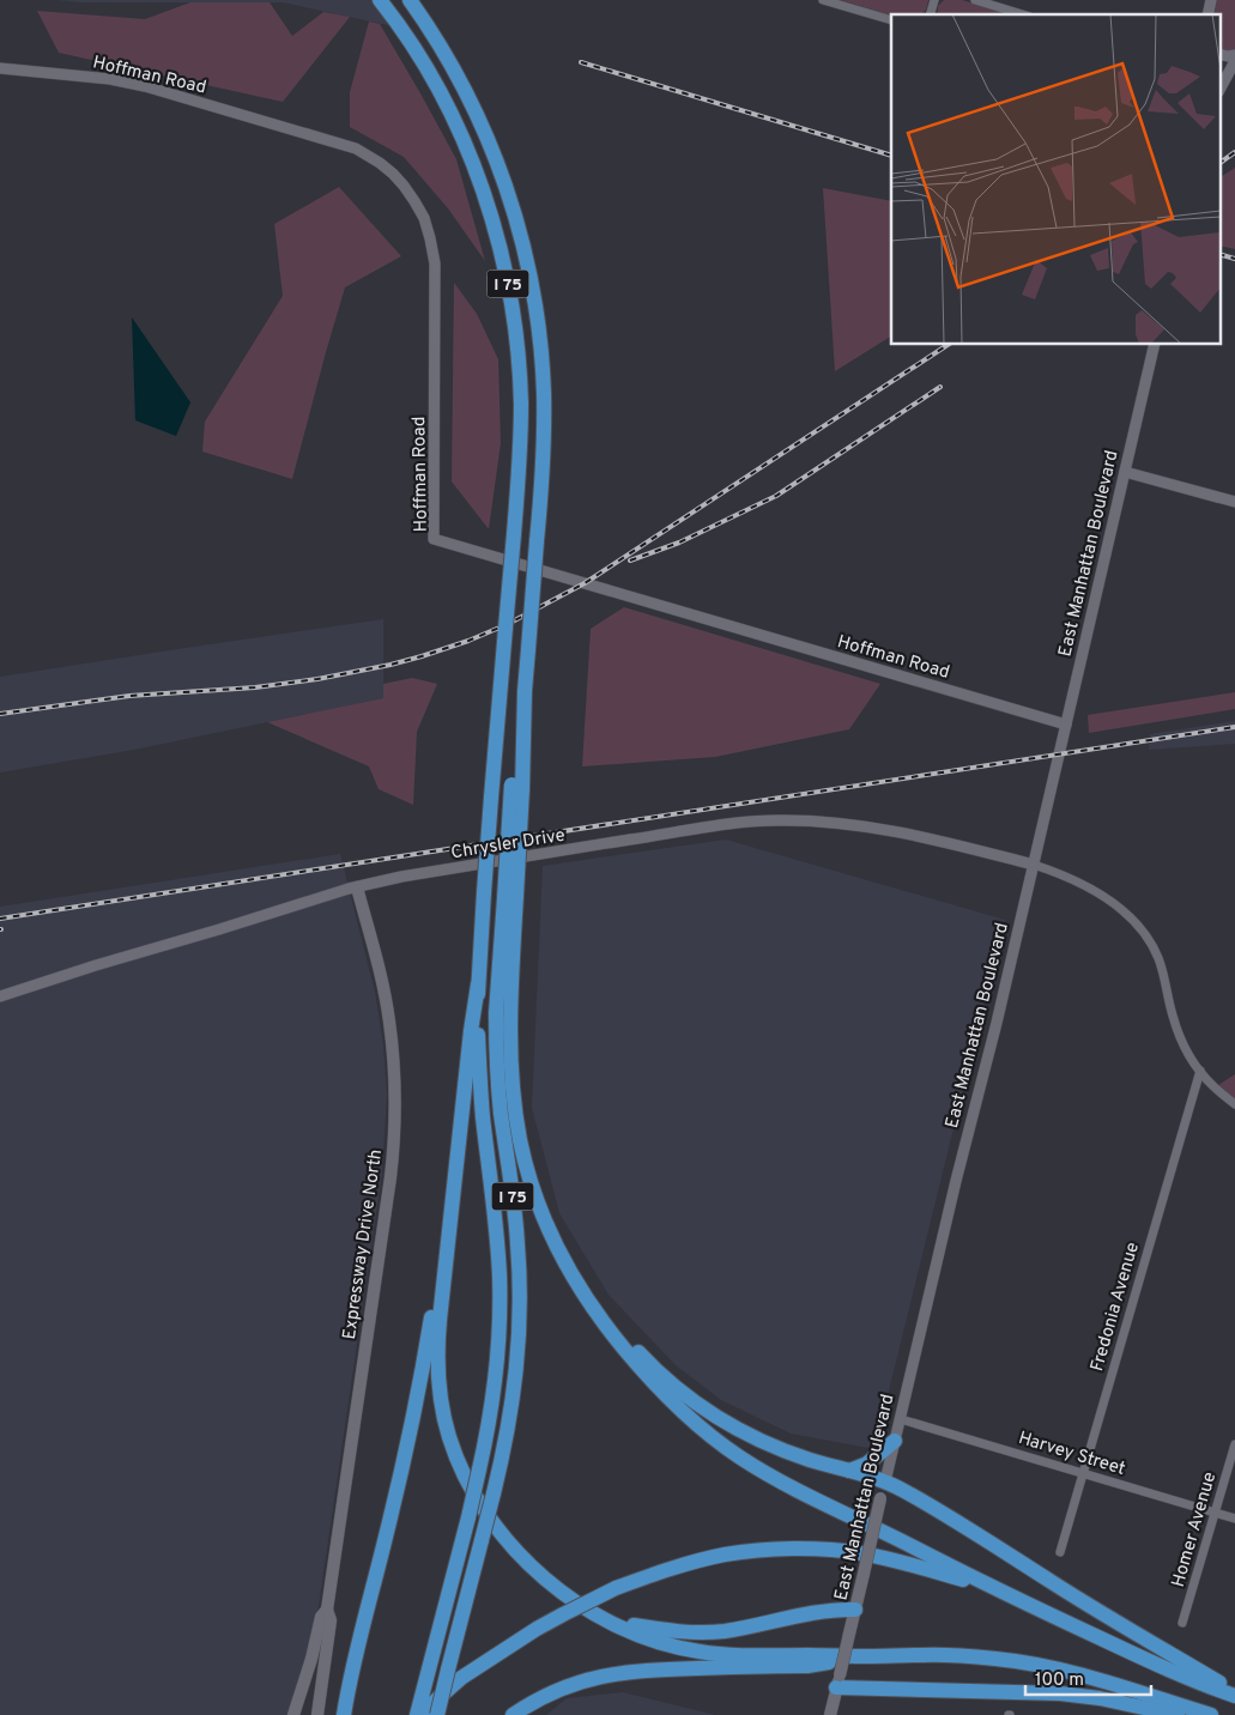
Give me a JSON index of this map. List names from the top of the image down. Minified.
{"streets":{"highway":["I 75"],"main road":["East Manhattan Boulevard","Expressway Drive North"],"street":["Hoffman Road","Chrysler Drive","Fredonia Avenue","Harvey Street","Homer Avenue"]},"crossings":[["Hoffman Road","East Manhattan Boulevard"],["East Manhattan Boulevard","Chrysler Drive"],["East Manhattan Boulevard","Harvey Street"],["Chrysler Drive","Expressway Drive North"],["Fredonia Avenue","Harvey Street"],["Harvey Street","Homer Avenue"]],"scale_bar":"100 m"}
